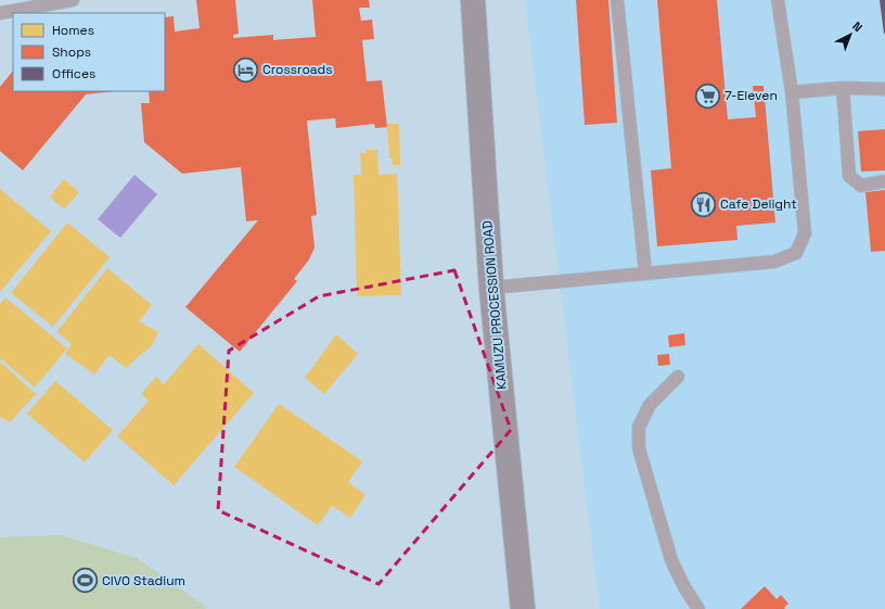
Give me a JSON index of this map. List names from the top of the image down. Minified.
{"streets":{"highway":["KAMUZU PROCESSION ROAD"]},"places":{"hotel":["Crossroads"],"supermarket":["7-Eleven"],"restaurant":["Cafe Delight"],"sports":["CIVO Stadium"]},"legend":["Homes","Shops","Offices"],"north":"top right"}
